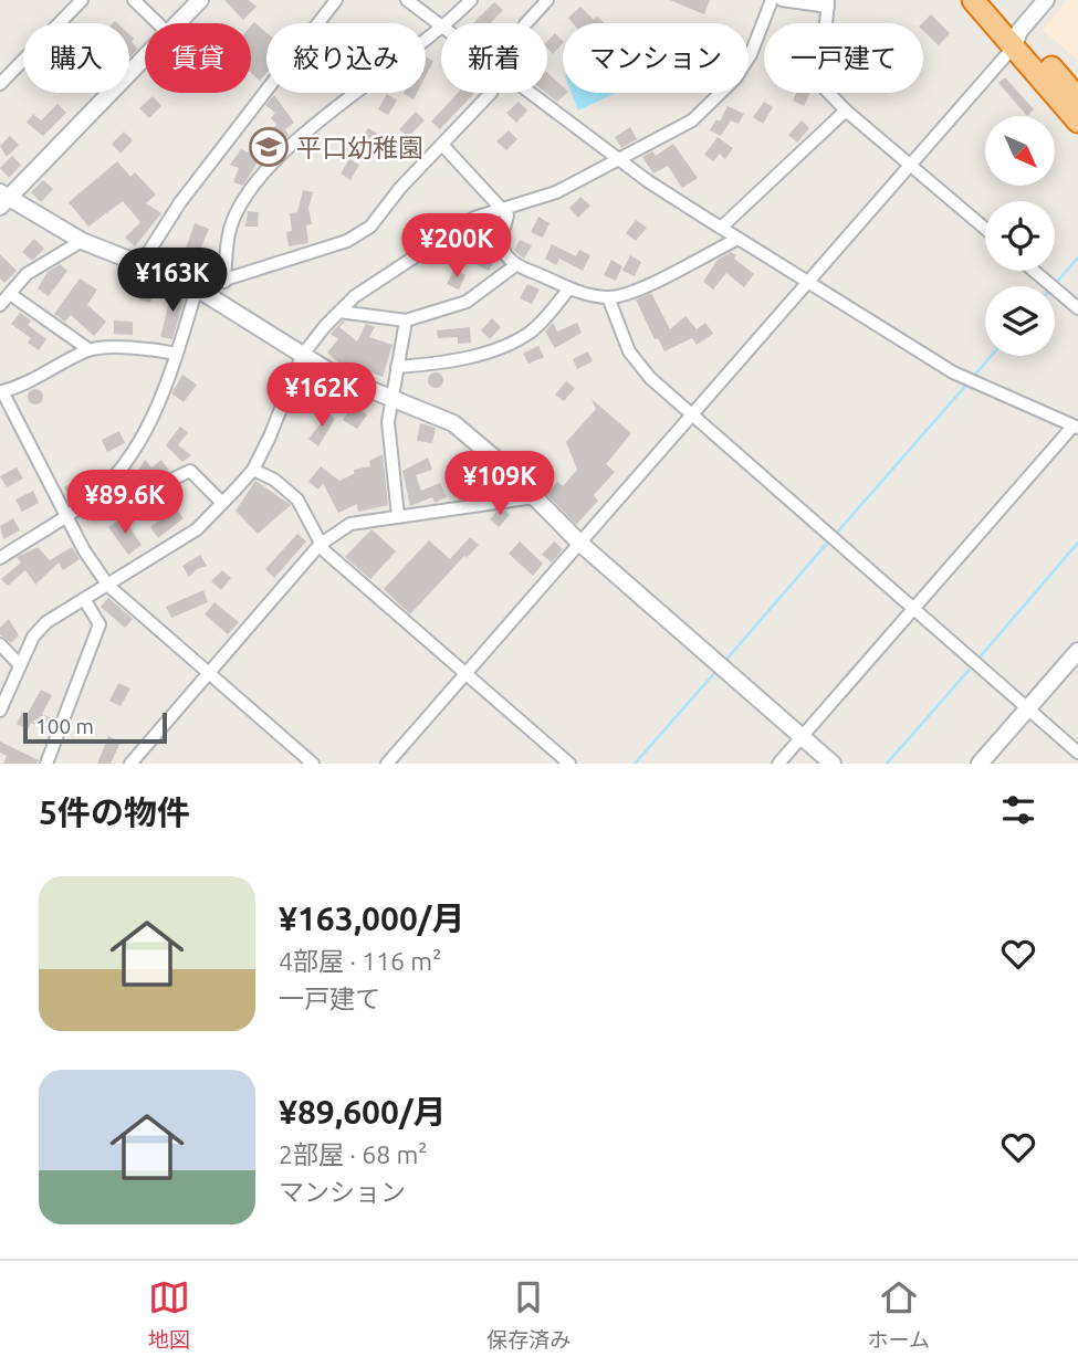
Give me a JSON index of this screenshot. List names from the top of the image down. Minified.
{"places":{"school or university":["平口幼稚園"]},"scale_bar":"100 m","north":"bottom right","page":{"chip":["購入","賃貸","絞り込み","新着","マンション","一戸建て"],"price":["¥200K","¥163K","¥162K","¥109K","¥89.6K"],"scale":"100 m","heading":"5件の物件","list":[{"name":"¥163,000/月","note":"4部屋 · 116 m² · 一戸建て"},{"name":"¥89,600/月","note":"2部屋 · 68 m² · マンション"}],"tabs":["地図","保存済み","ホーム"]}}
